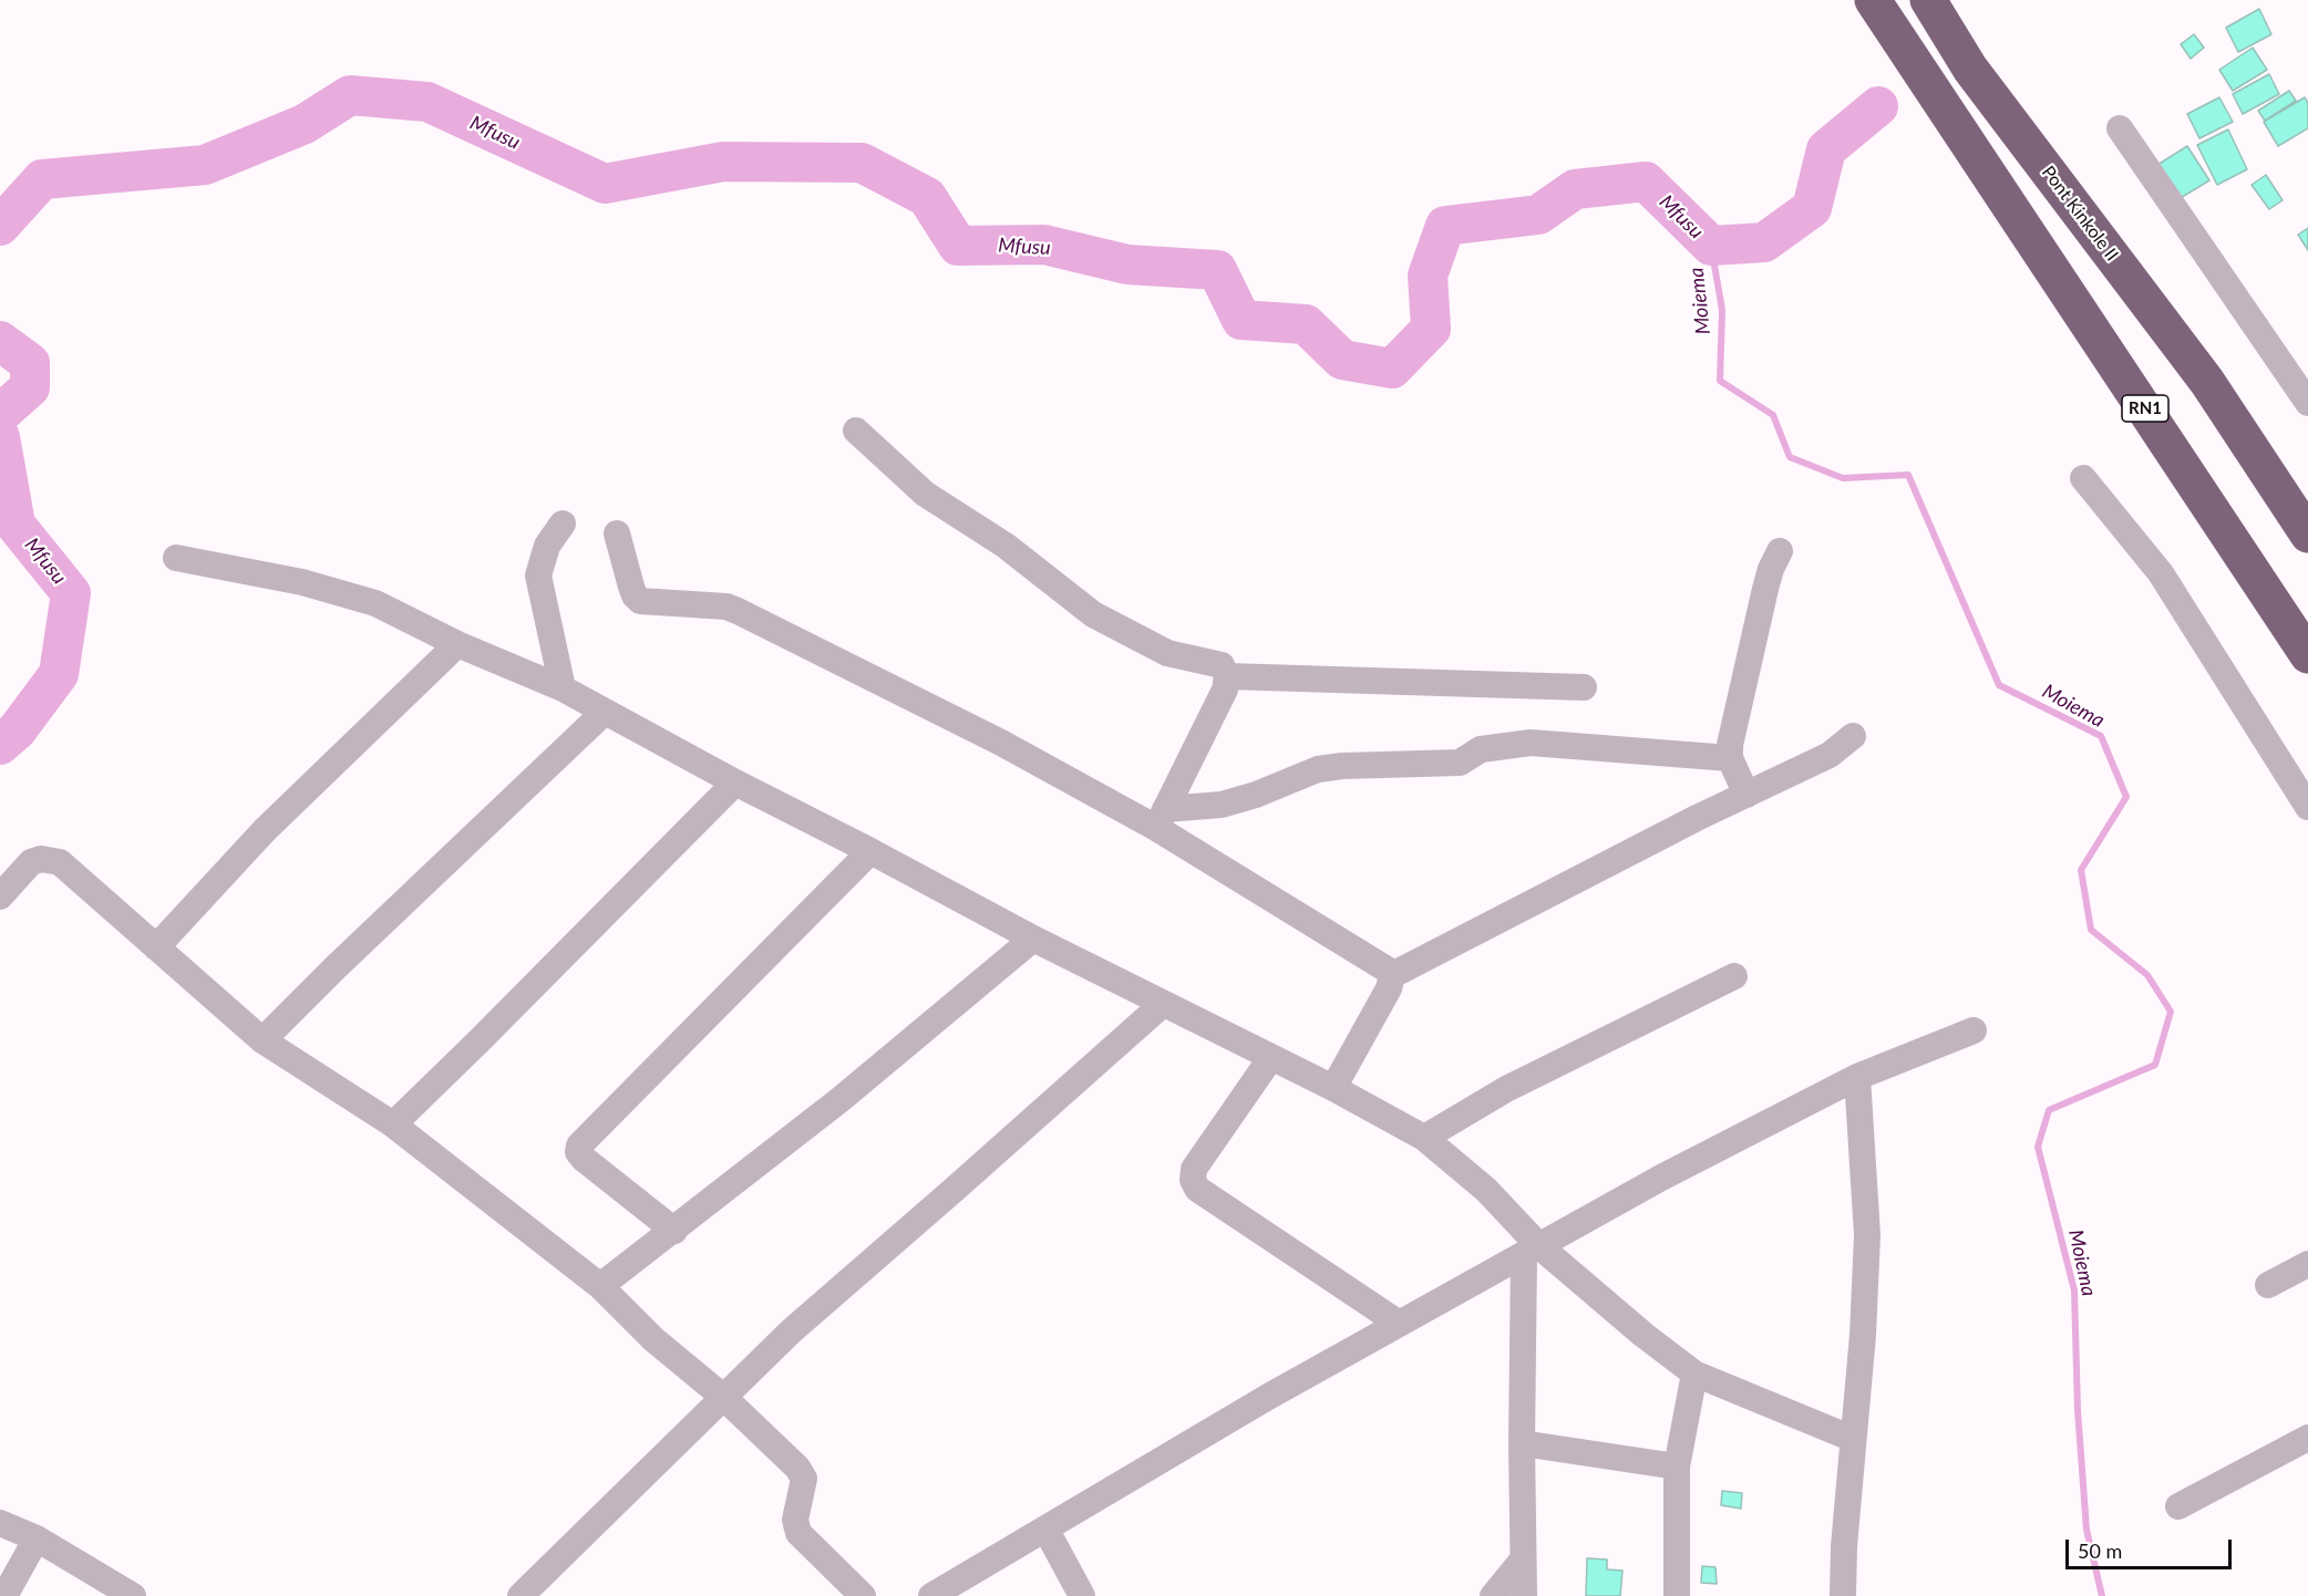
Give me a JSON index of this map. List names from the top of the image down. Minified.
{"streets":{"highway":["Pont Kinkole II","RN1"]},"water":["Mfusu","Moiema"],"scale_bar":"50 m"}
